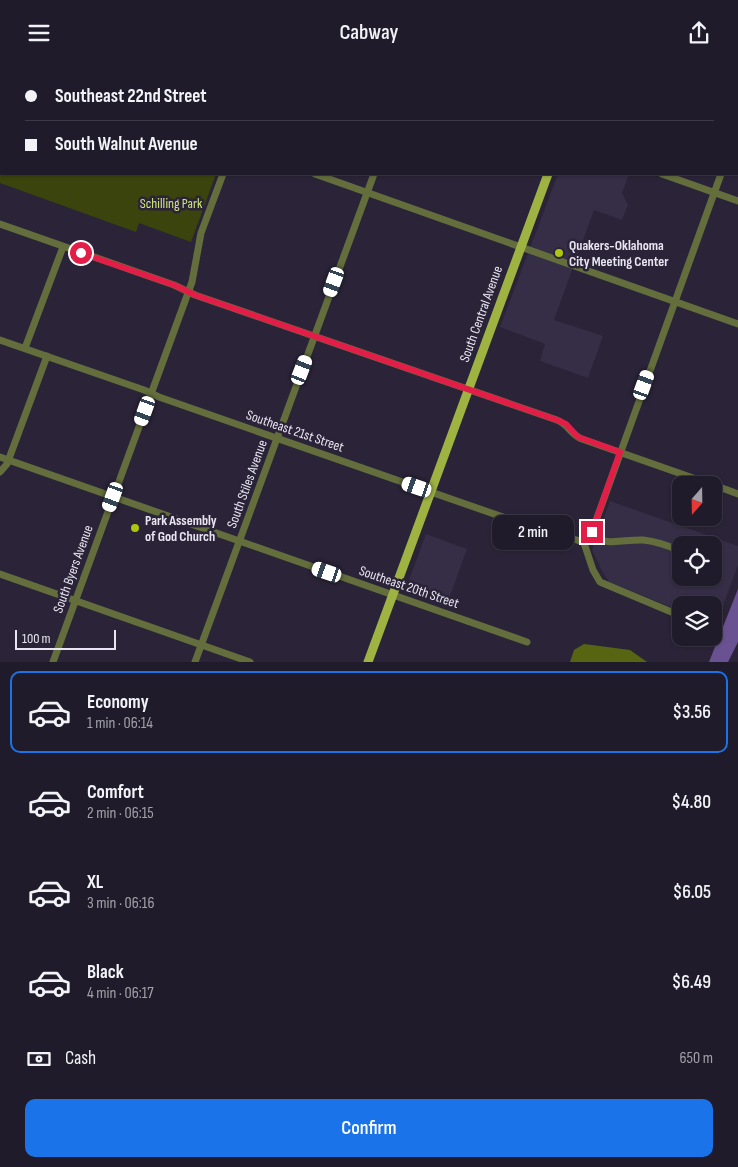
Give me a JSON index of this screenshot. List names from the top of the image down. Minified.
{"streets":{"main road":["South Central Avenue"],"street":["Southeast 21st Street","South Stiles Avenue","South Byers Avenue","Southeast 20th Street"]},"crossings":[["South Central Avenue","Southeast 21st Street"],["South Central Avenue","Southeast 20th Street"],["Southeast 21st Street","South Stiles Avenue"],["Southeast 21st Street","South Byers Avenue"],["South Stiles Avenue","Southeast 20th Street"],["South Byers Avenue","Southeast 20th Street"]],"parks":["Schilling Park"],"places":["Quakers-Oklahoma City Meeting Center","Park Assembly of God Church"],"scale_bar":"100 m","north":"bottom","page":{"header":"Cabway","banner":["Southeast 22nd Street","South Walnut Avenue"],"bubble":"2 min","scale":"100 m","list":[{"name":"Economy","note":"1 min · 06:14","value":"$3.56"},{"name":"Comfort","note":"2 min · 06:15","value":"$4.80"},{"name":"XL","note":"3 min · 06:16","value":"$6.05"},{"name":"Black","note":"4 min · 06:17","value":"$6.49"}],"pay":["Cash","650 m"],"buttons":"Confirm"}}
